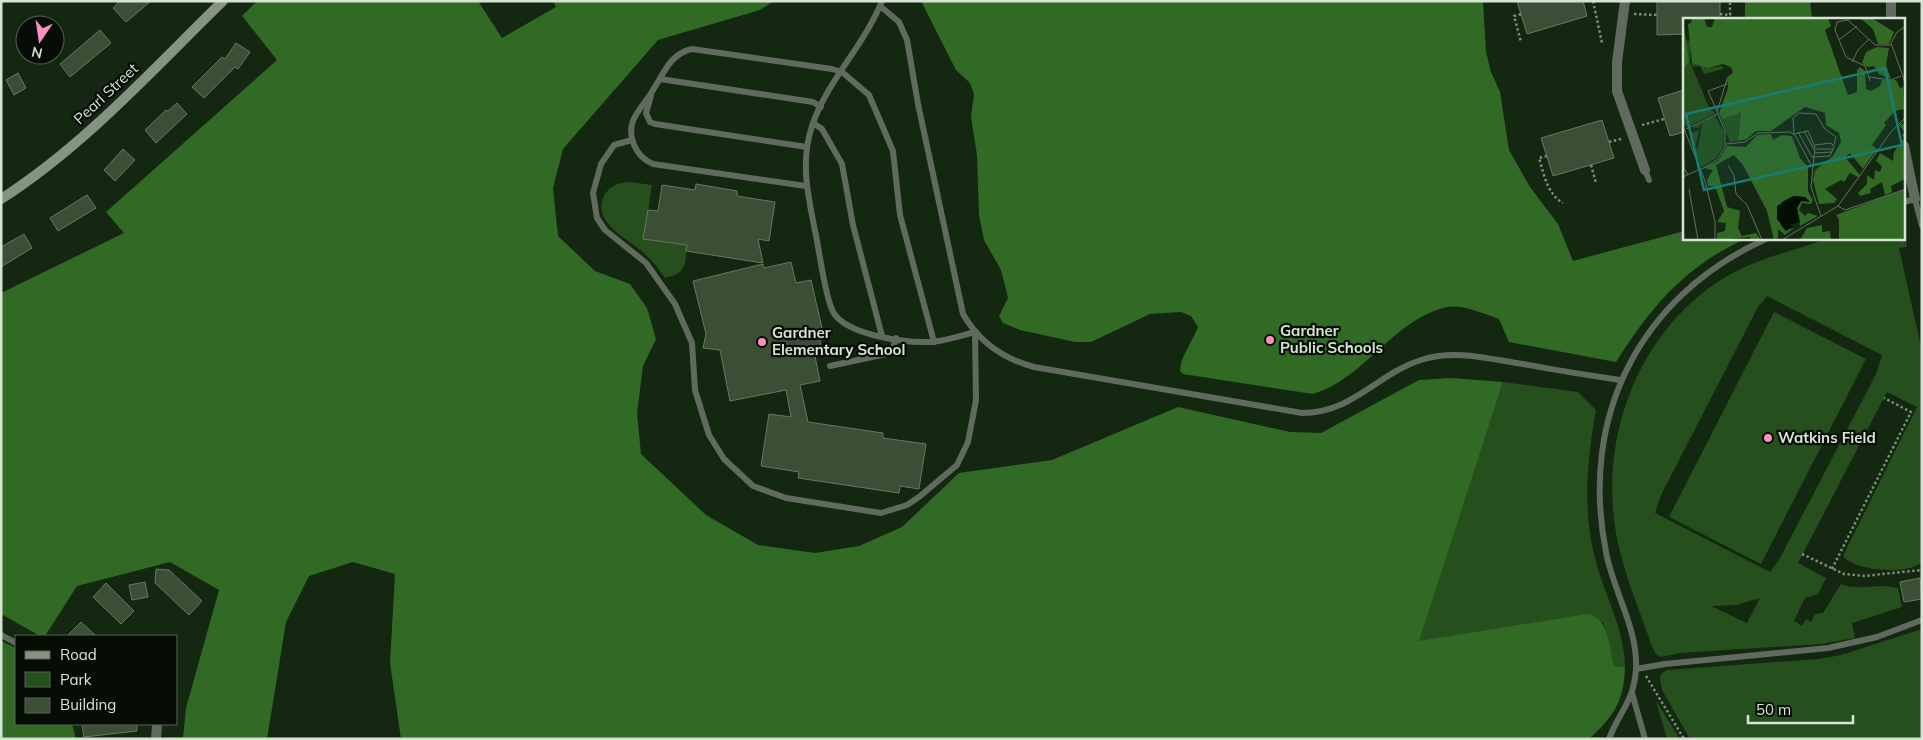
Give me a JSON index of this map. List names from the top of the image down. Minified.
{"streets":{"main road":["Pearl Street"]},"places":["Gardner Public Schools","Gardner Elementary School","Watkins Field"],"legend":["Road","Park","Building"],"scale_bar":"50 m","north":"bottom"}
